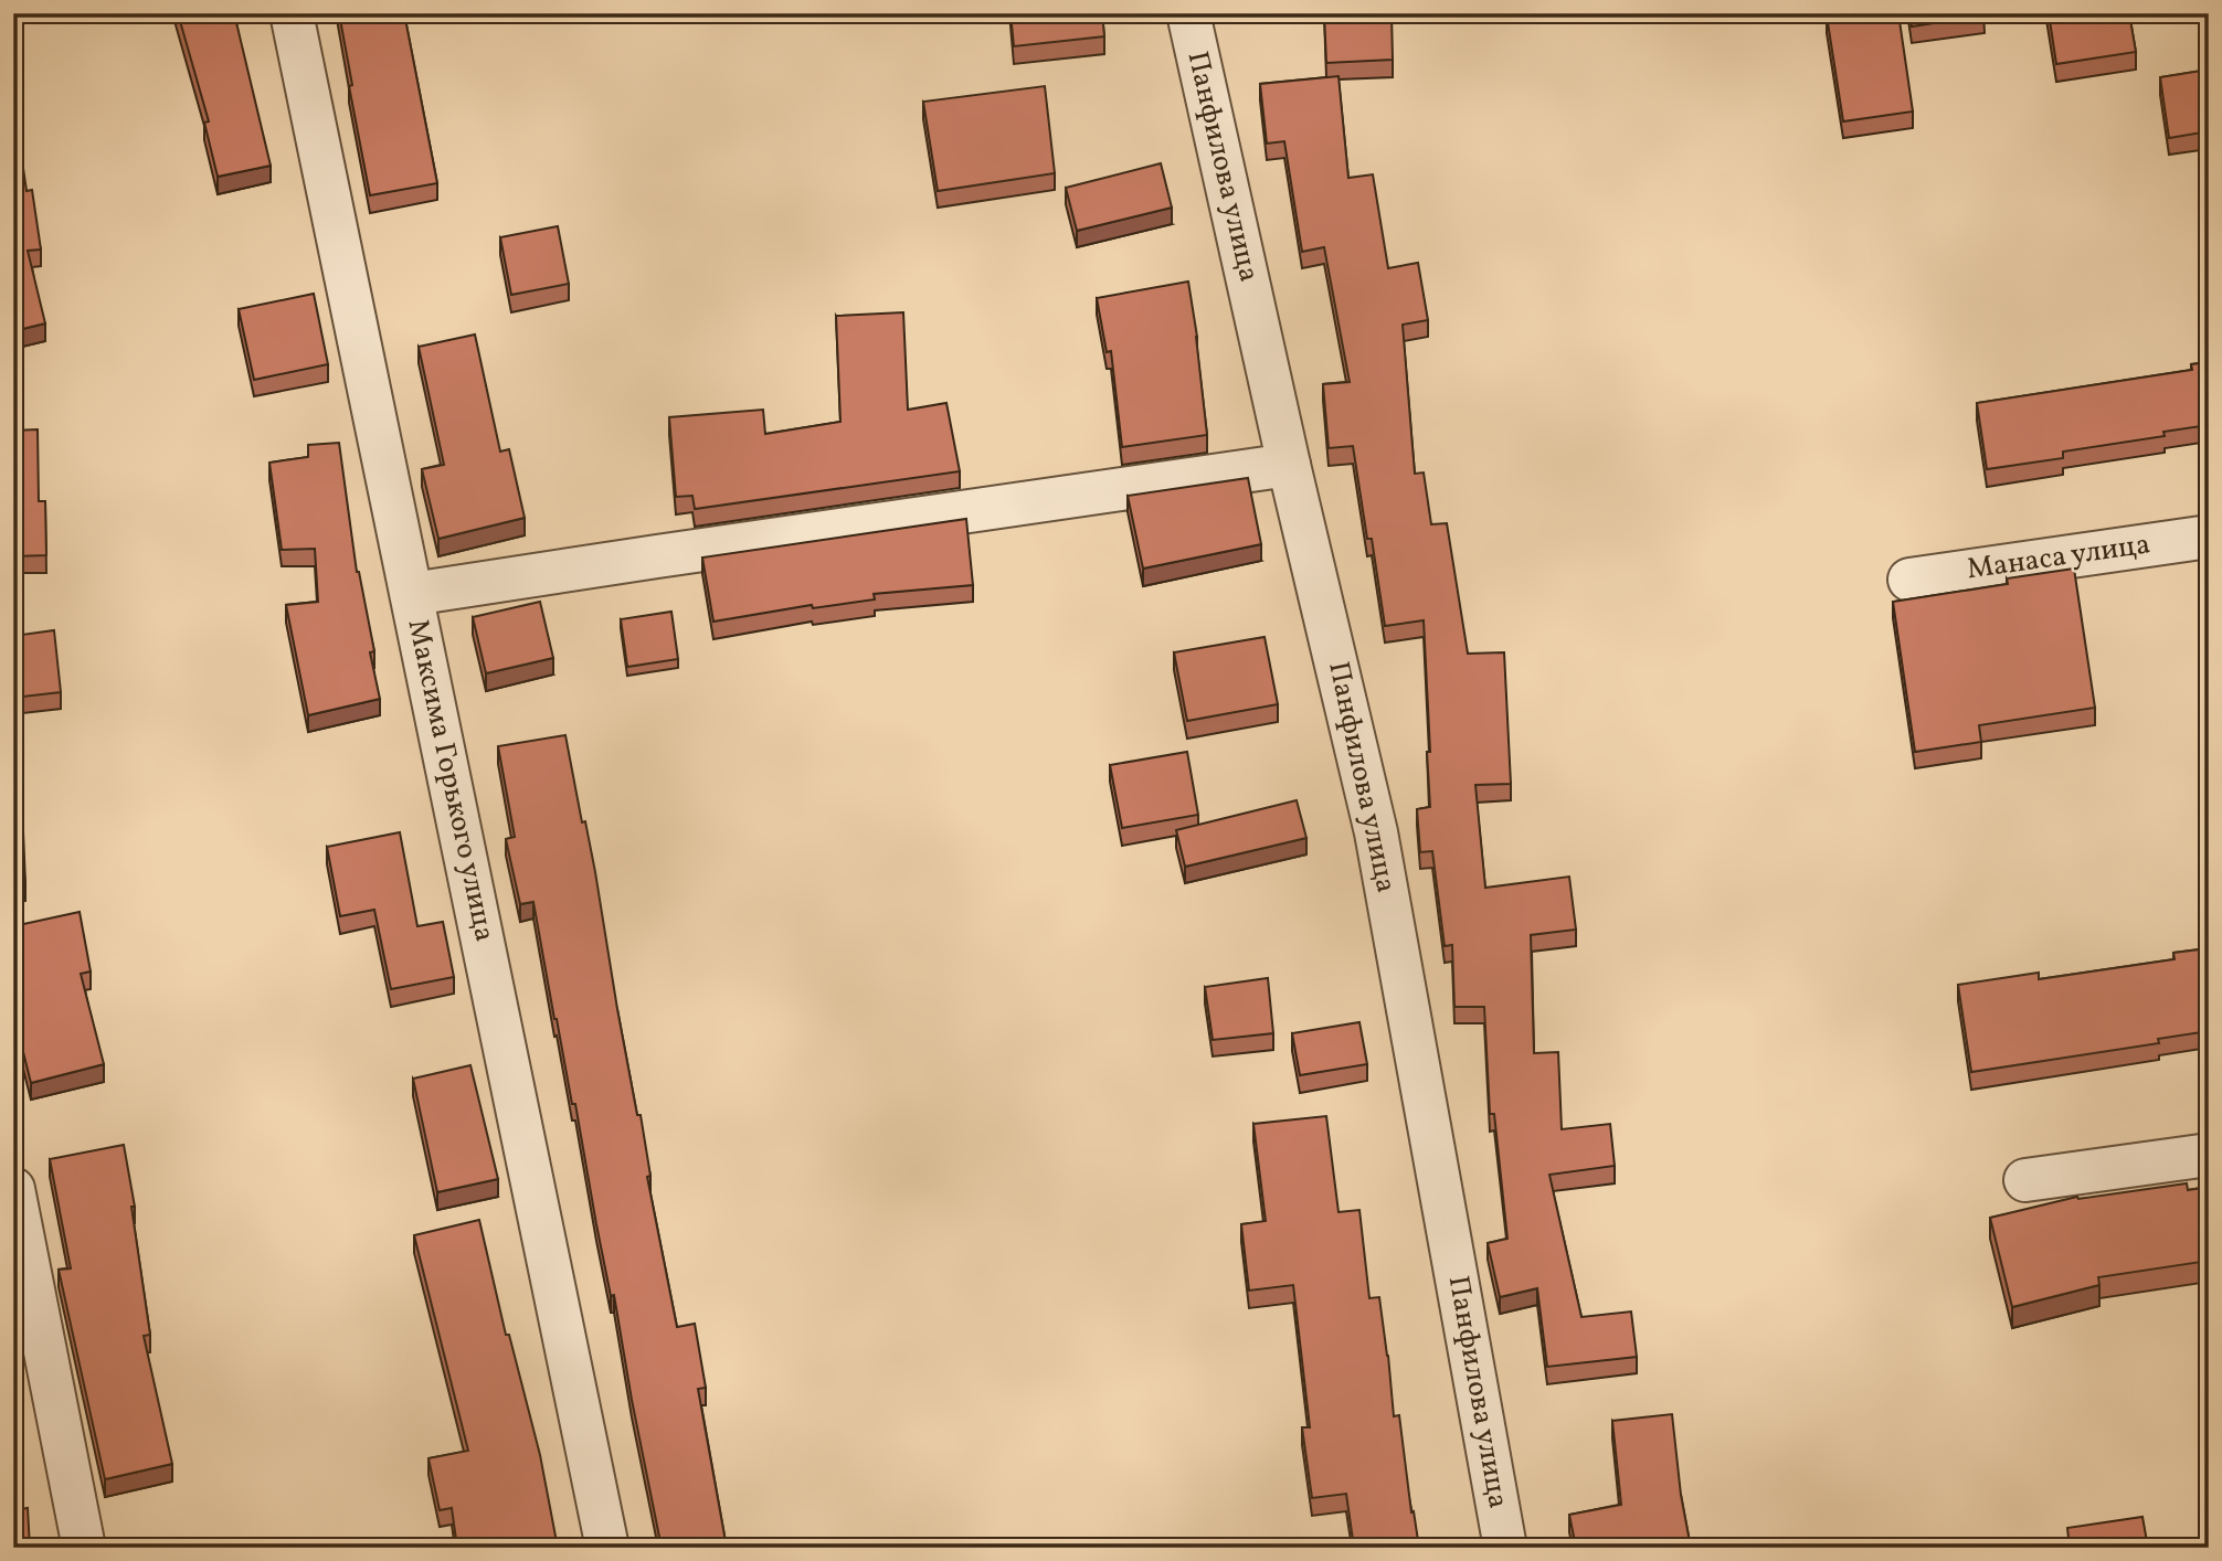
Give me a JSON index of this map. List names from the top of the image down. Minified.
{"streets":{"street":["Панфилова улица","Манаса улица","Максима Горького улица"]}}
